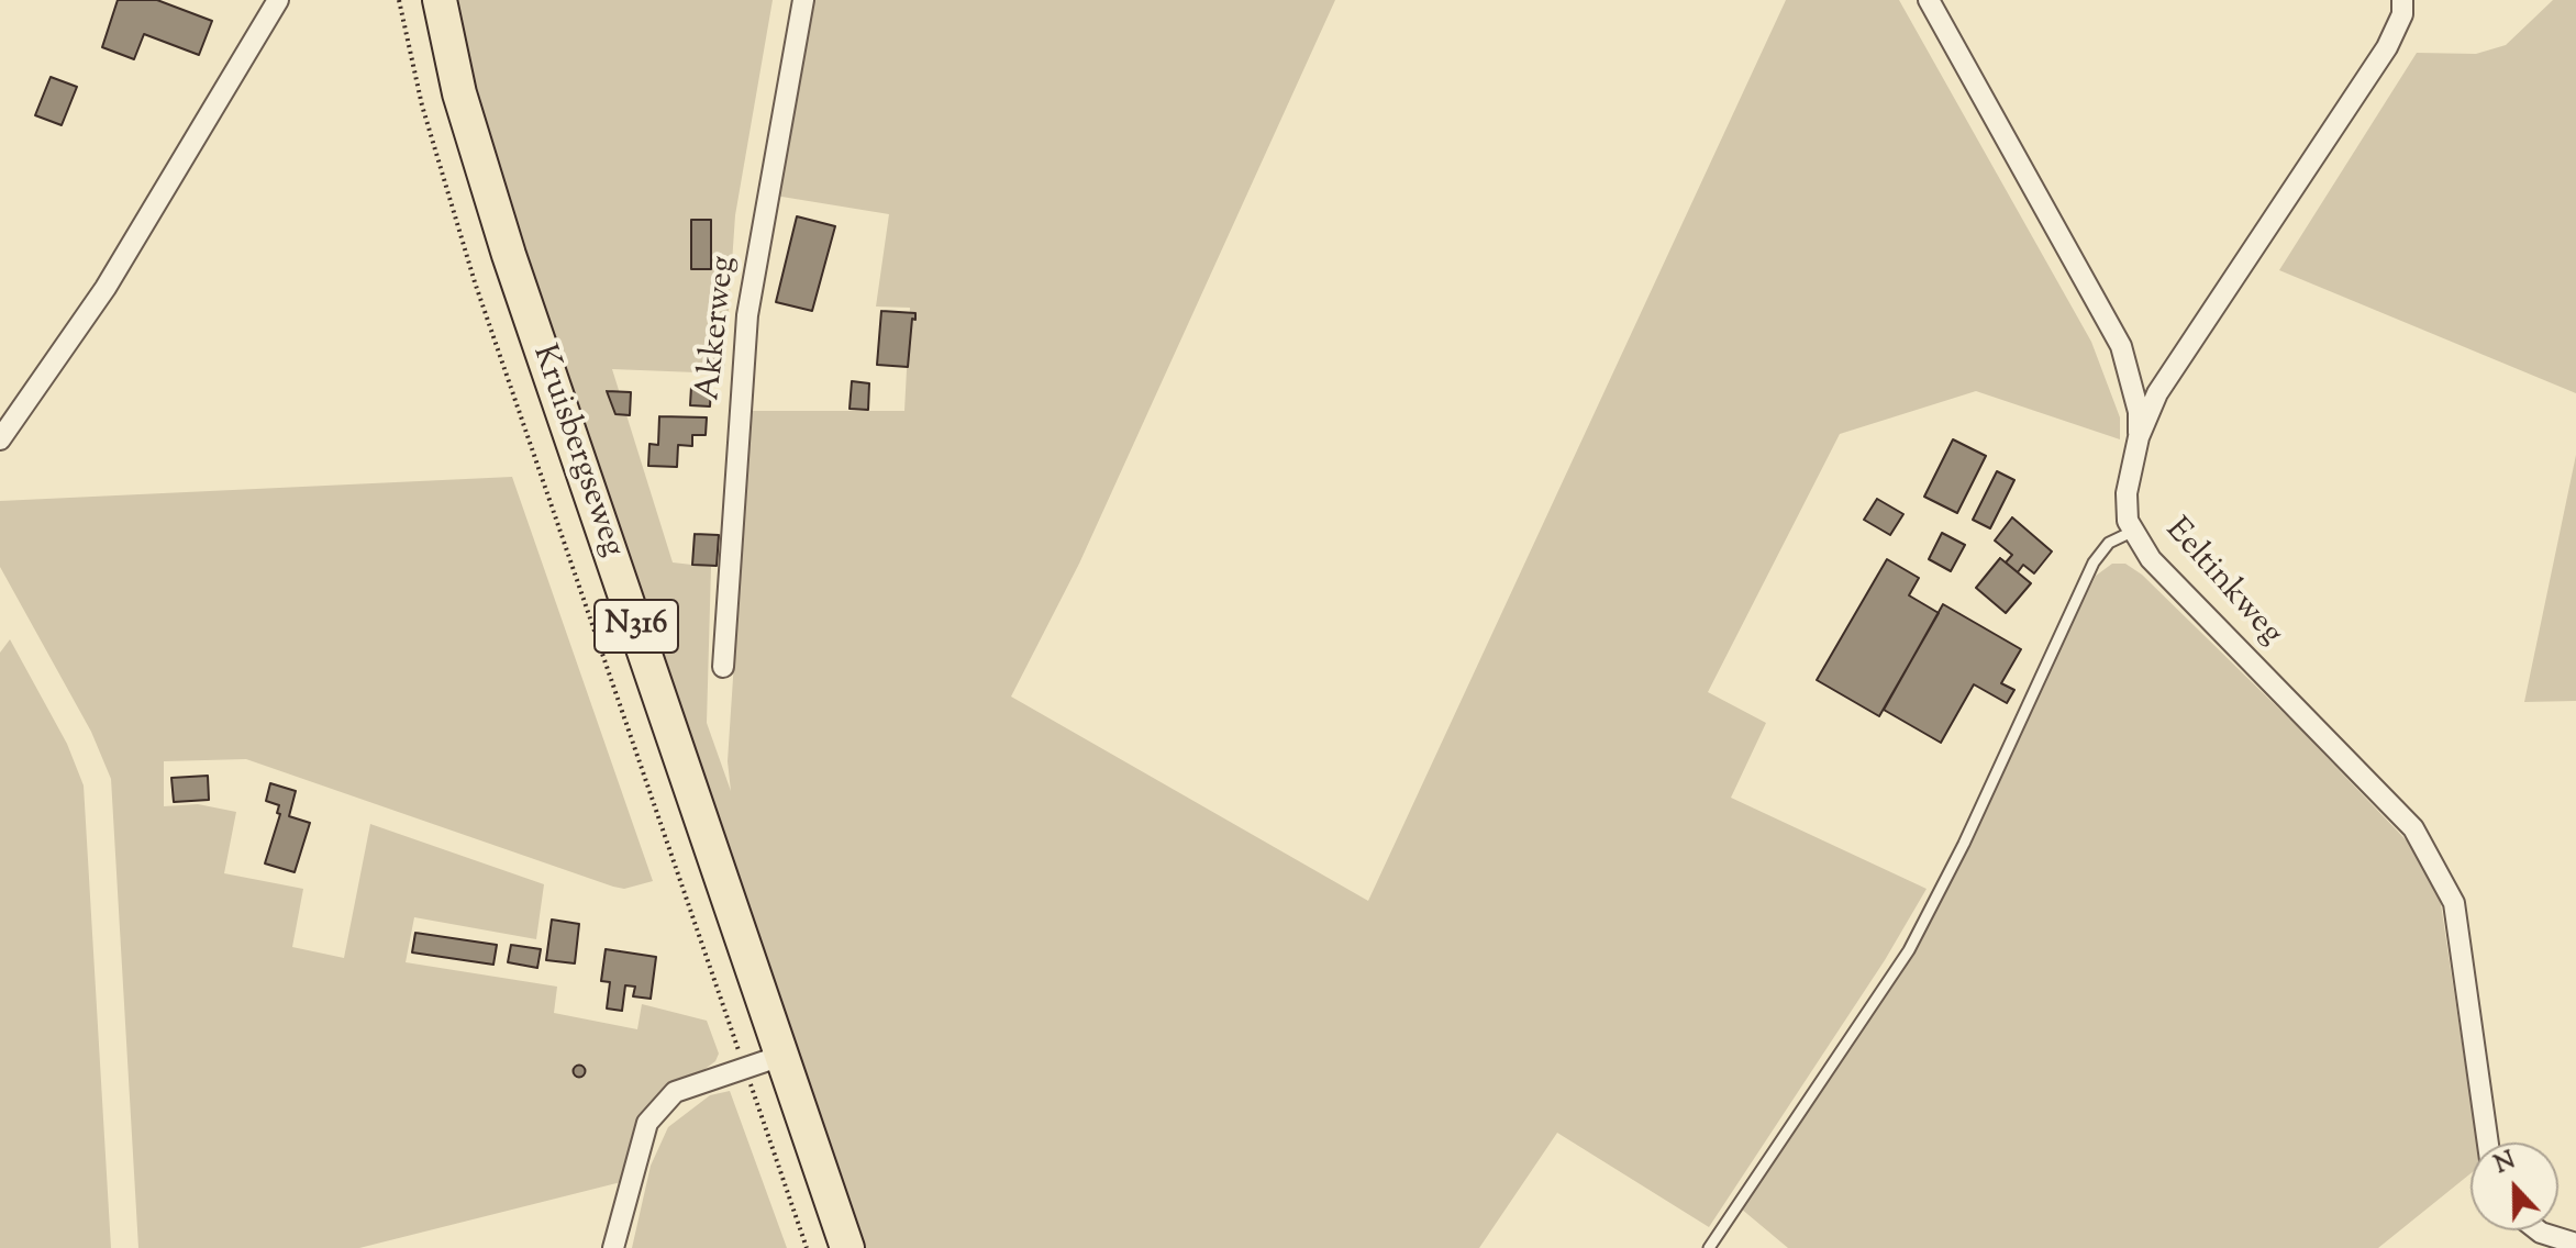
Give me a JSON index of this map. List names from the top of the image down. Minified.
{"streets":{"main road":["Kruisbergseweg","N316"],"street":["Akkerweg","Eeltinkweg"]},"north":"top"}
